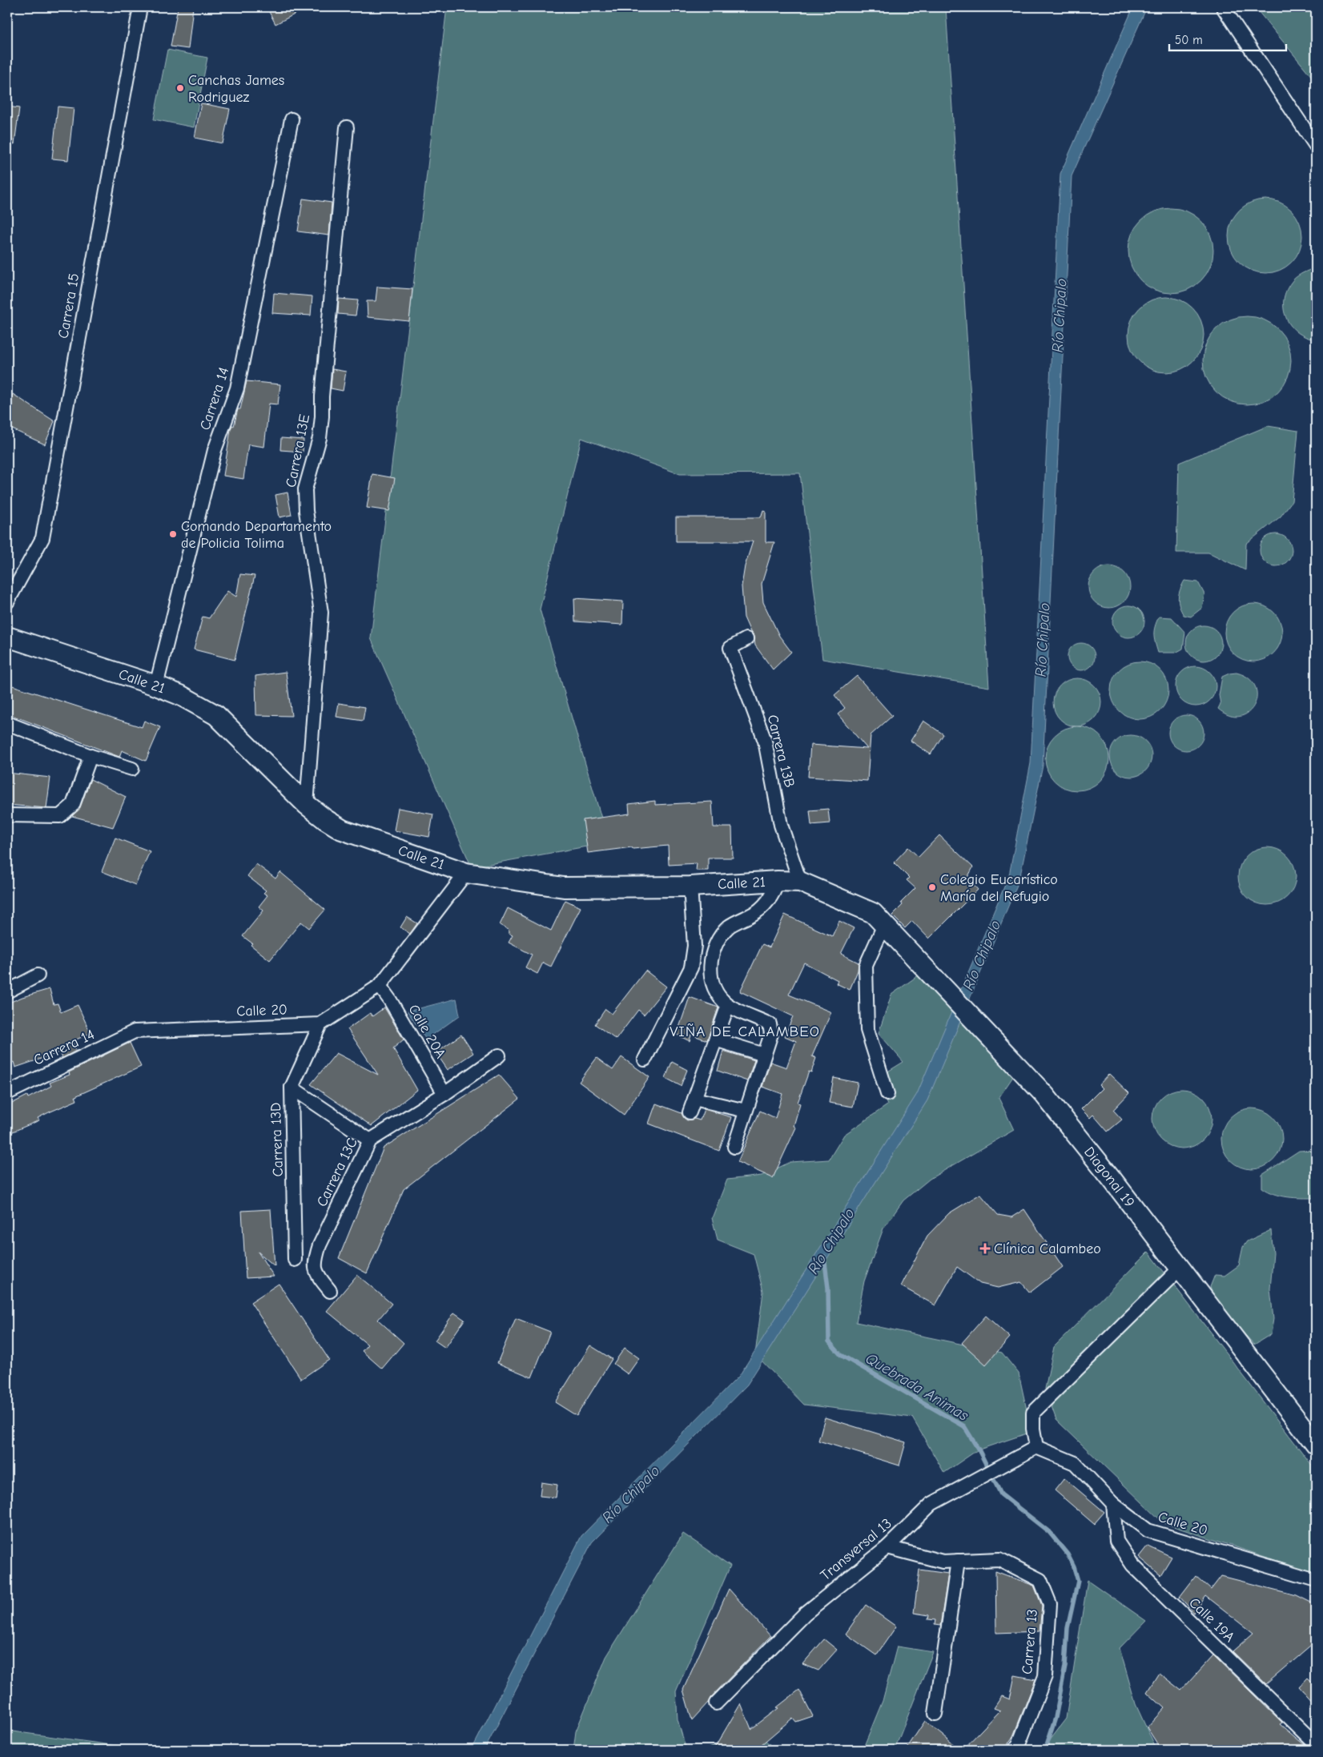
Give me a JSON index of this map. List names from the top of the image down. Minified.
{"streets":{"street":["Carrera 15","Carrera 14","Carrera 13E","Calle 21","Carrera 13B","Calle 20","Calle 20A","Carrera 13D","Carrera 13C","Diagonal 19","Transversal 13","Calle 19A","Carrera 13"]},"crossings":[["Carrera 14","Calle 21"],["Carrera 14","Calle 20"],["Carrera 13E","Calle 21"],["Calle 21","Carrera 13B"],["Calle 21","Diagonal 19"],["Calle 20","Carrera 13D"],["Calle 20","Transversal 13"],["Calle 20","Calle 19A"],["Calle 20A","Carrera 13C"]],"districts":["VIÑA DE CALAMBEO"],"water":["Río Chipalo","Quebrada Animas"],"places":{"other":["Canchas James Rodriguez","Comando Departamento de Policia Tolima","Colegio Eucarístico María del Refugio"],"health":["Clínica Calambeo"]},"scale_bar":"50 m"}
